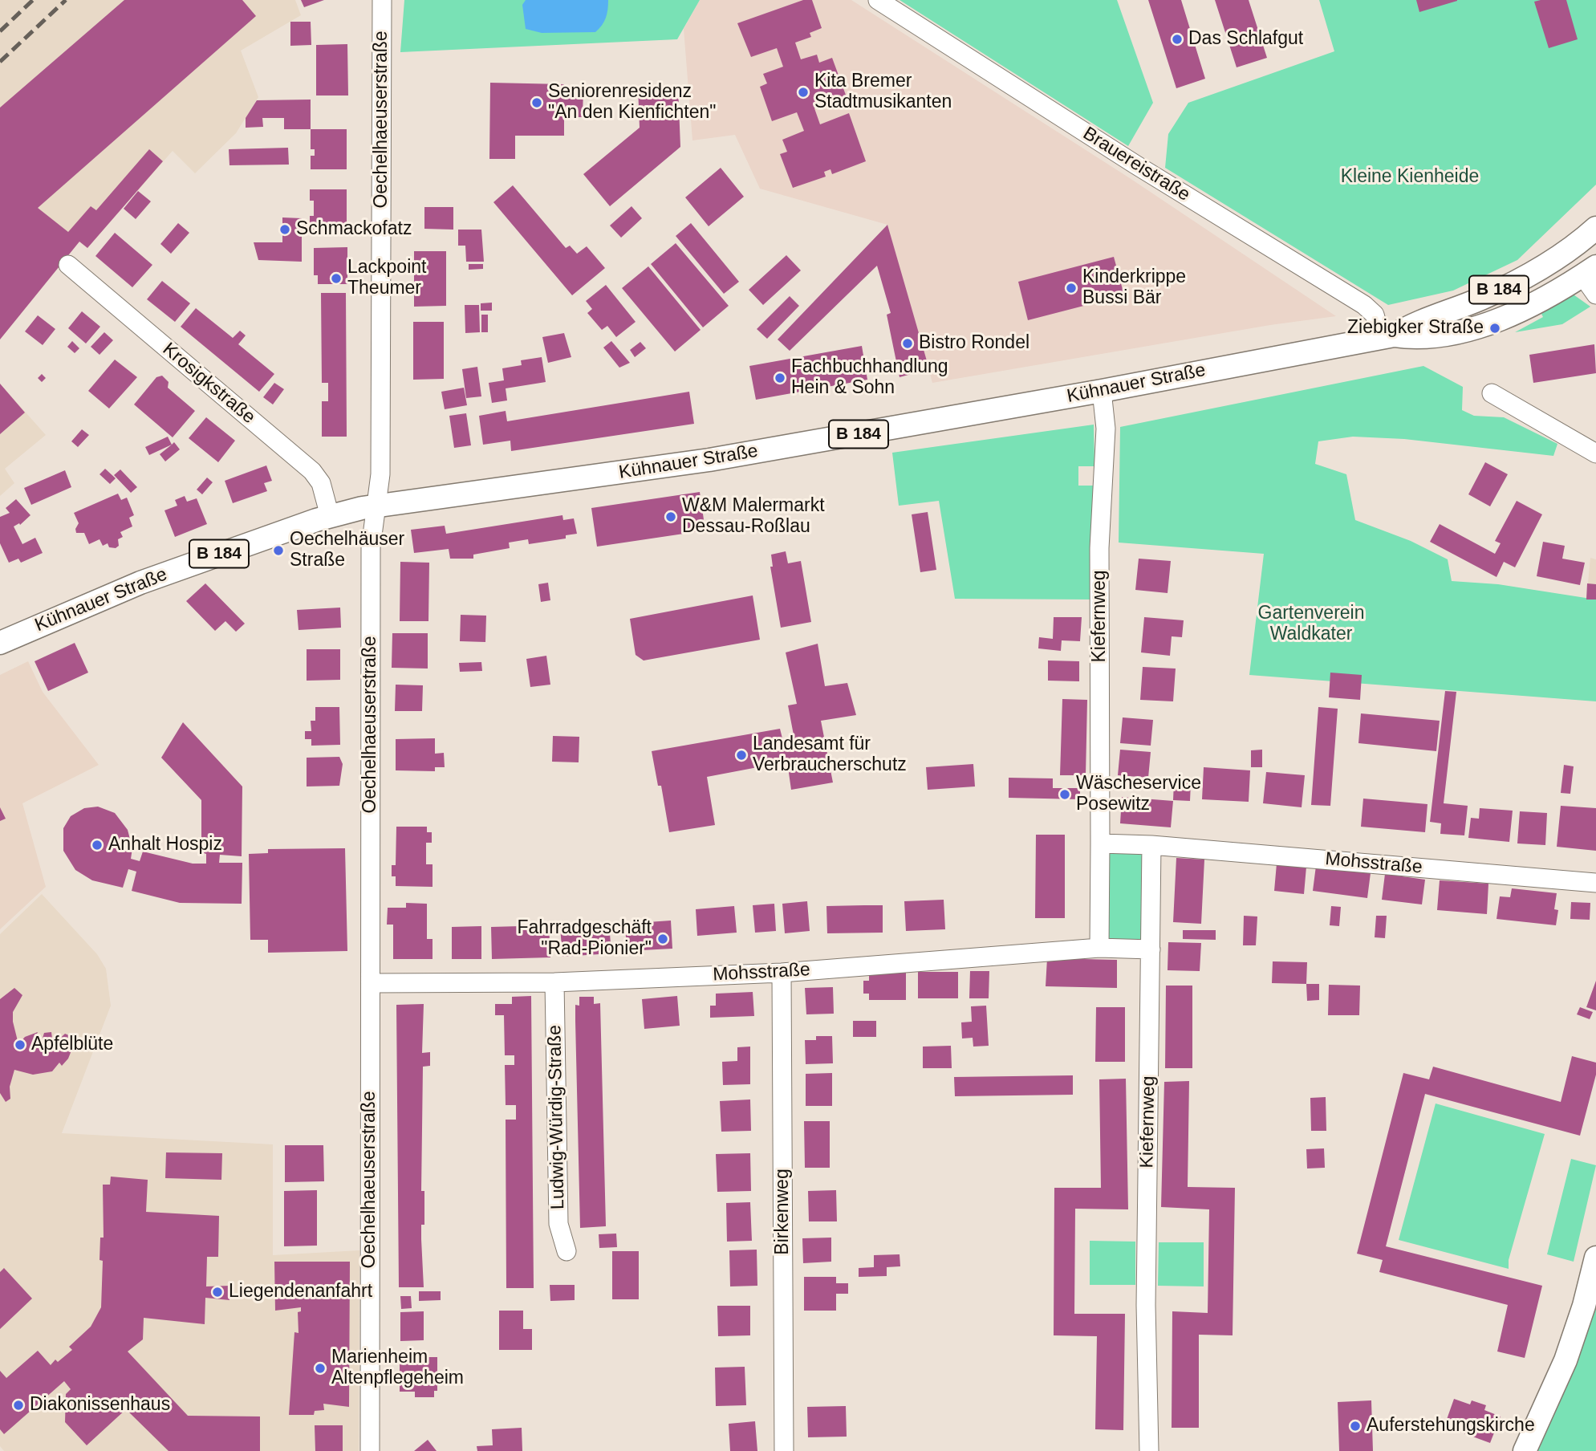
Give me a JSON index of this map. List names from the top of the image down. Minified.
{"streets":{"main road":["B 184","Kühnauer Straße"],"street":["Oechelhaeuserstraße","Brauereistraße","Krosigkstraße","Kiefernweg","Mohsstraße","Ludwig-Würdig-Straße","Birkenweg"]},"crossings":[["Oechelhaeuserstraße","Kühnauer Straße"],["Oechelhaeuserstraße","Mohsstraße"],["Brauereistraße","Kühnauer Straße"],["Krosigkstraße","Kühnauer Straße"],["Kühnauer Straße","Kiefernweg"],["Kiefernweg","Mohsstraße"],["Mohsstraße","Ludwig-Würdig-Straße"],["Mohsstraße","Birkenweg"]],"parks":["Kleine Kienheide","Gartenverein Waldkater"],"places":["Das Schlafgut","Kita Bremer Stadtmusikanten","Seniorenresidenz \"An den Kienfichten\"","Schmackofatz","Lackpoint Theumer","Kinderkrippe Bussi Bär","Ziebigker Straße","Bistro Rondel","Fachbuchhandlung Hein & Sohn","W&M Malermarkt Dessau-Roßlau","Oechelhäuser Straße","Landesamt für Verbraucherschutz","Wäscheservice Posewitz","Anhalt Hospiz","Fahrradgeschäft \"Rad-Pionier\"","Apfelblüte","Liegendenanfahrt","Marienheim Altenpflegeheim","Diakonissenhaus","Auferstehungskirche"]}
